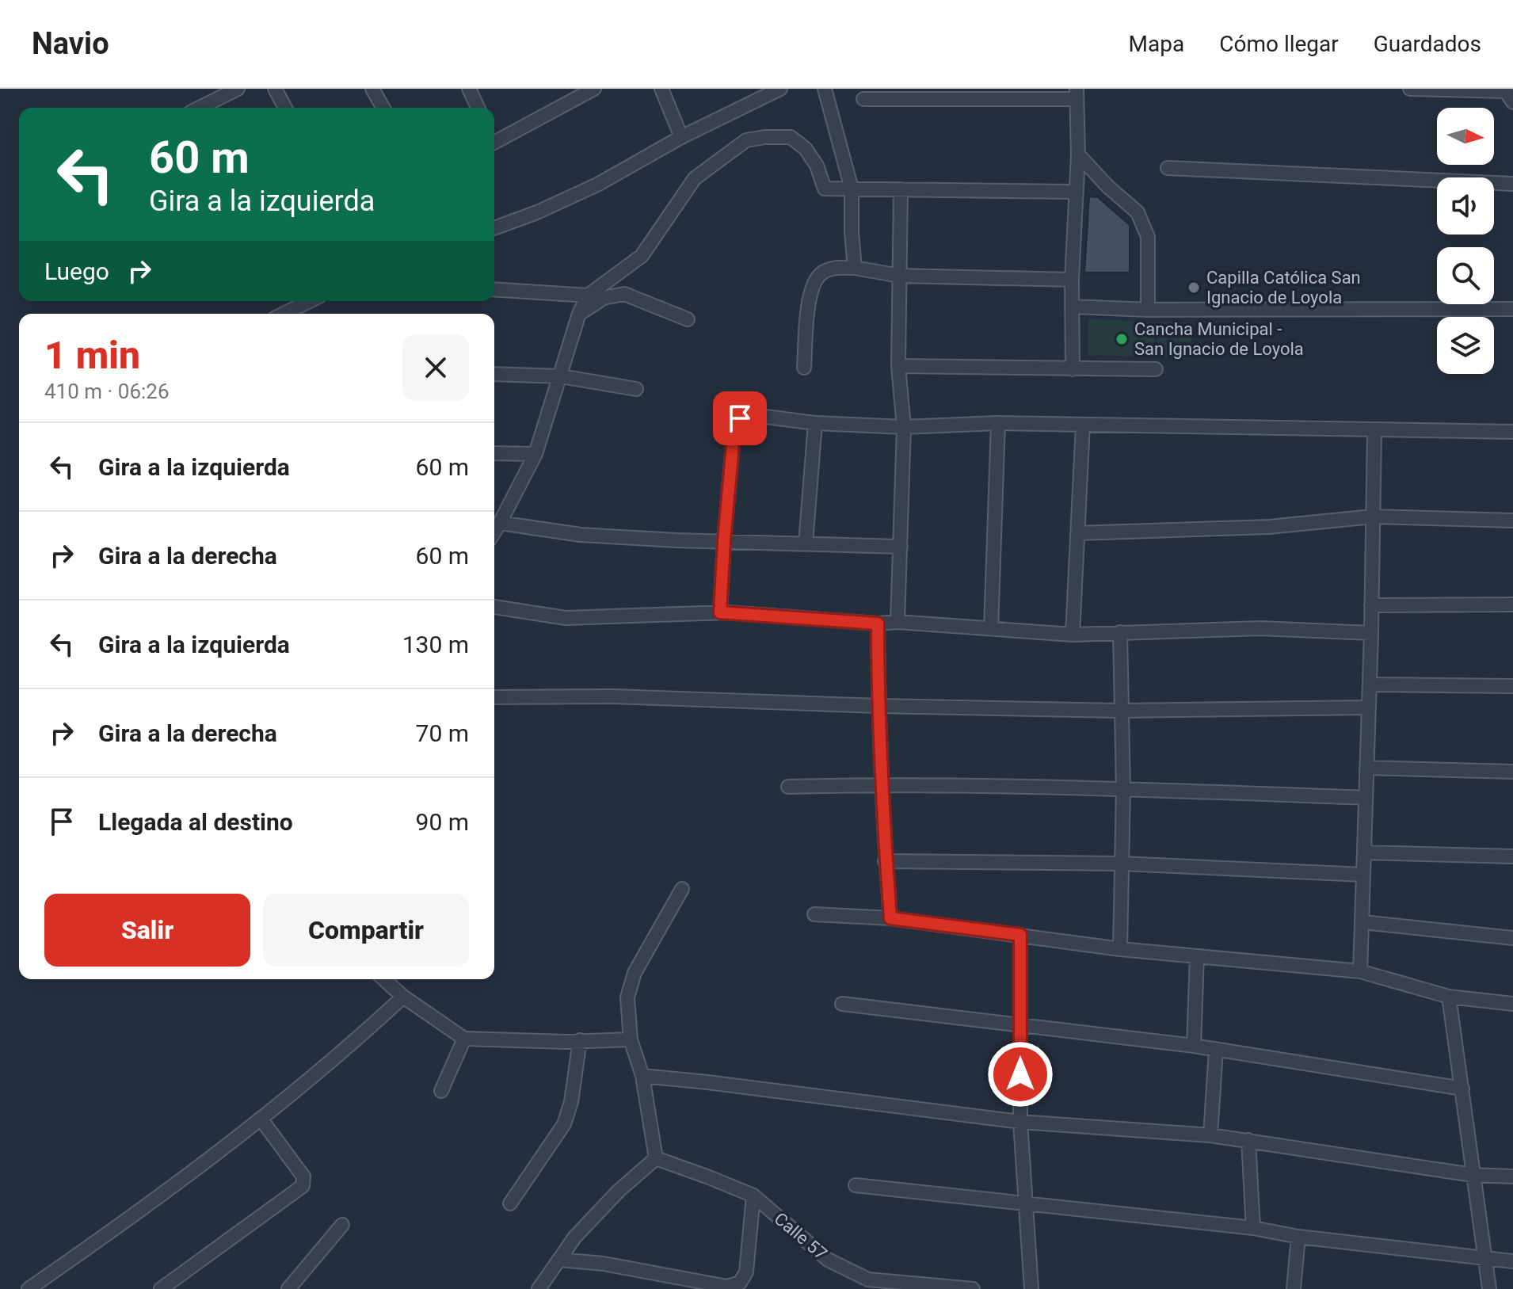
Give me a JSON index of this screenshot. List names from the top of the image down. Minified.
{"streets":{"street":["Calle 57"]},"places":["Capilla Católica San Ignacio de Loyola","Cancha Municipal - San Ignacio de Loyola"],"north":"right","page":{"header":"Navio","nav":["Mapa","Cómo llegar","Guardados"],"turn":["60 m","Gira a la izquierda"],"then":"Luego","heading":["1 min","410 m · 06:26"],"list":[{"name":"Gira a la izquierda","value":"60 m"},{"name":"Gira a la derecha","value":"60 m"},{"name":"Gira a la izquierda","value":"130 m"},{"name":"Gira a la derecha","value":"70 m"},{"name":"Llegada al destino","value":"90 m"}],"buttons":["Salir","Compartir"]}}
